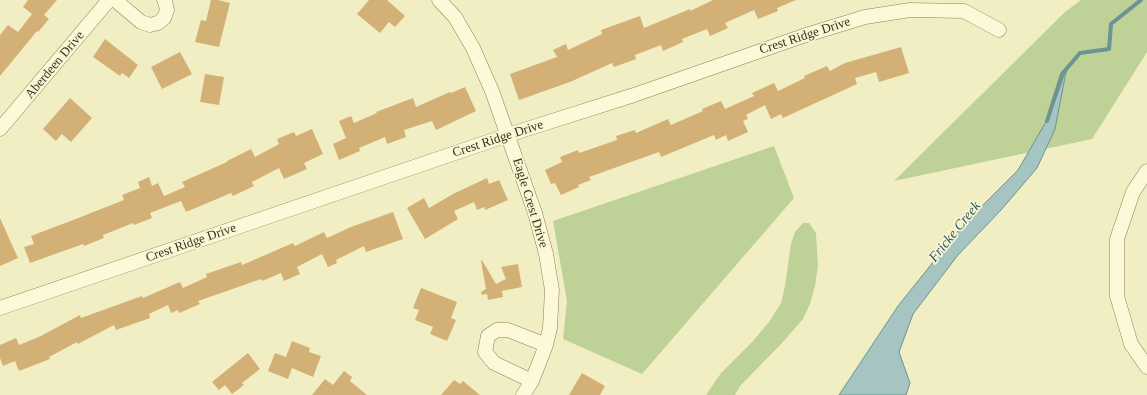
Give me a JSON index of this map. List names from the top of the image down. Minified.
{"streets":{"street":["Crest Ridge Drive","Aberdeen Drive","Eagle Crest Drive"]},"crossings":[["Crest Ridge Drive","Eagle Crest Drive"]],"water":["Fricke Creek"]}
